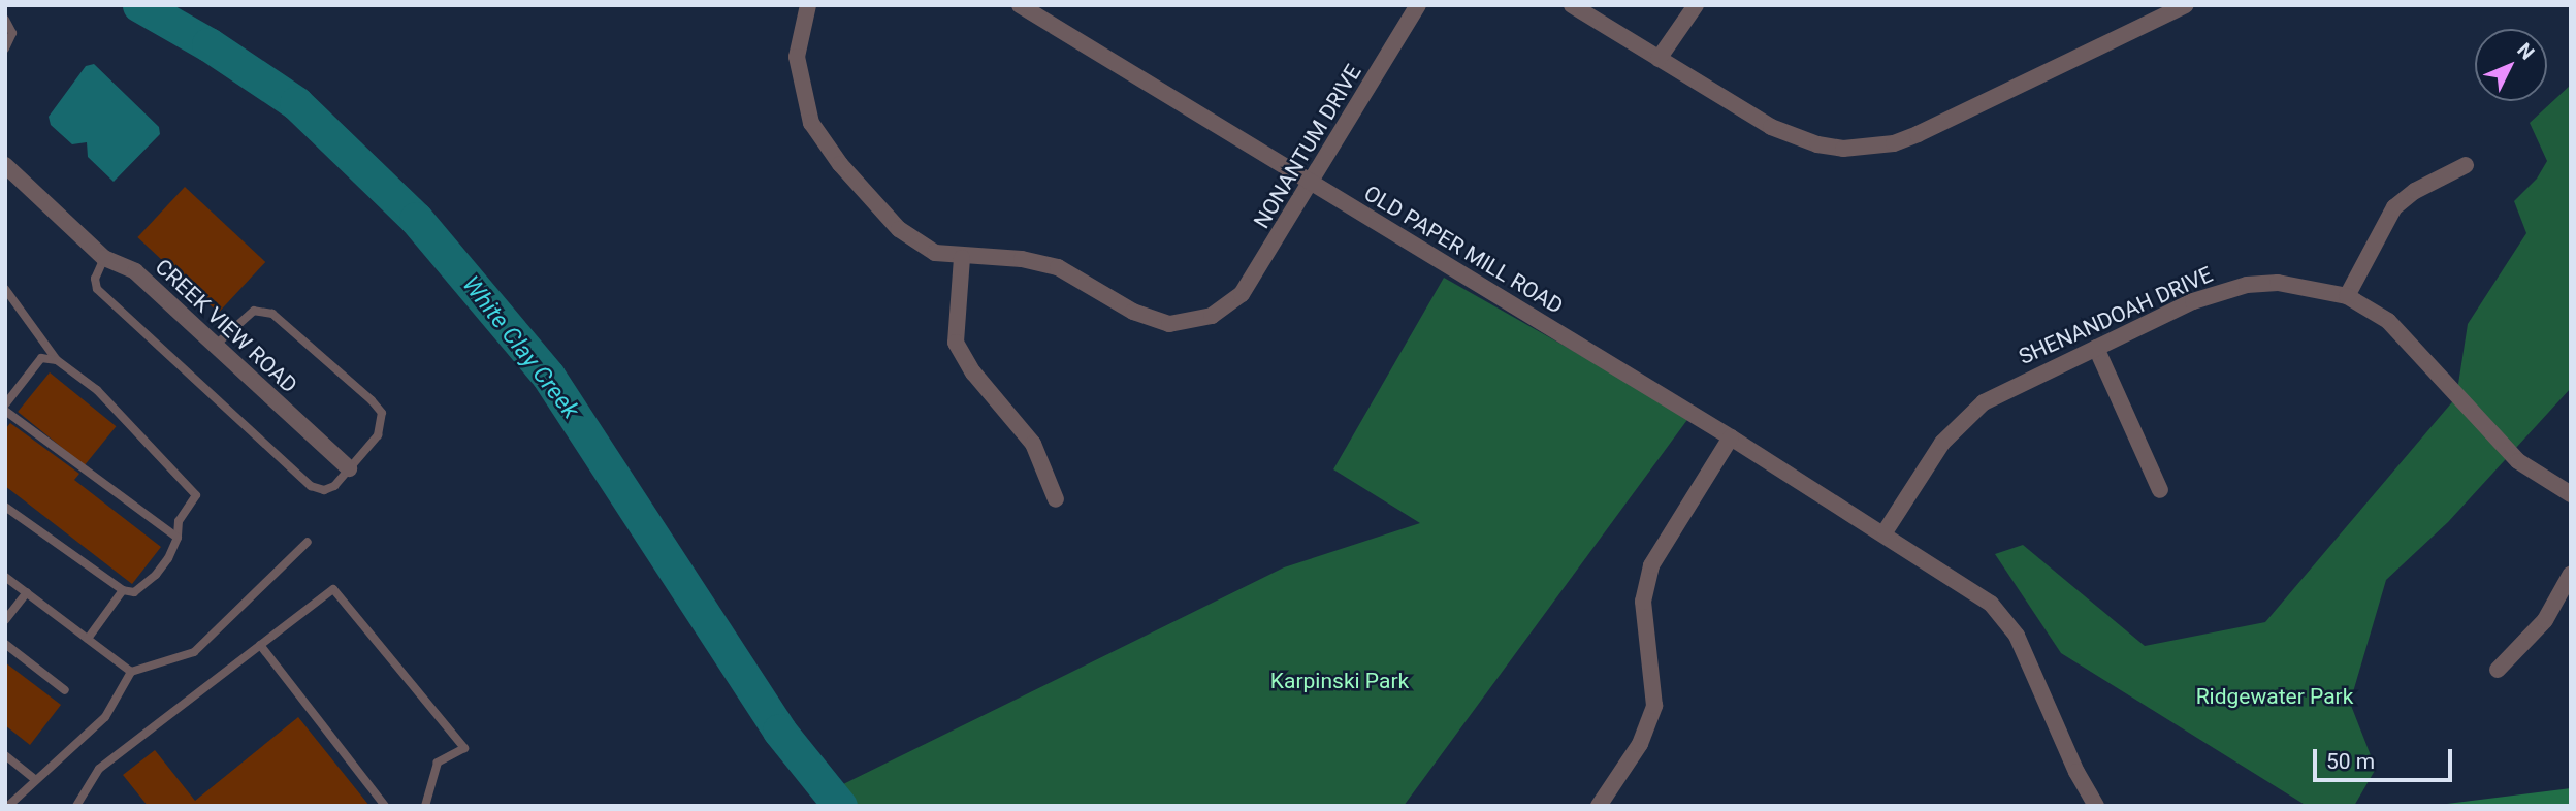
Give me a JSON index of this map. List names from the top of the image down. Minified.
{"streets":{"street":["NONANTUM DRIVE","OLD PAPER MILL ROAD","SHENANDOAH DRIVE","CREEK VIEW ROAD"]},"crossings":[["NONANTUM DRIVE","OLD PAPER MILL ROAD"],["OLD PAPER MILL ROAD","SHENANDOAH DRIVE"]],"water":["White Clay Creek"],"parks":["Karpinski Park","Ridgewater Park"],"scale_bar":"50 m","north":"top right"}
